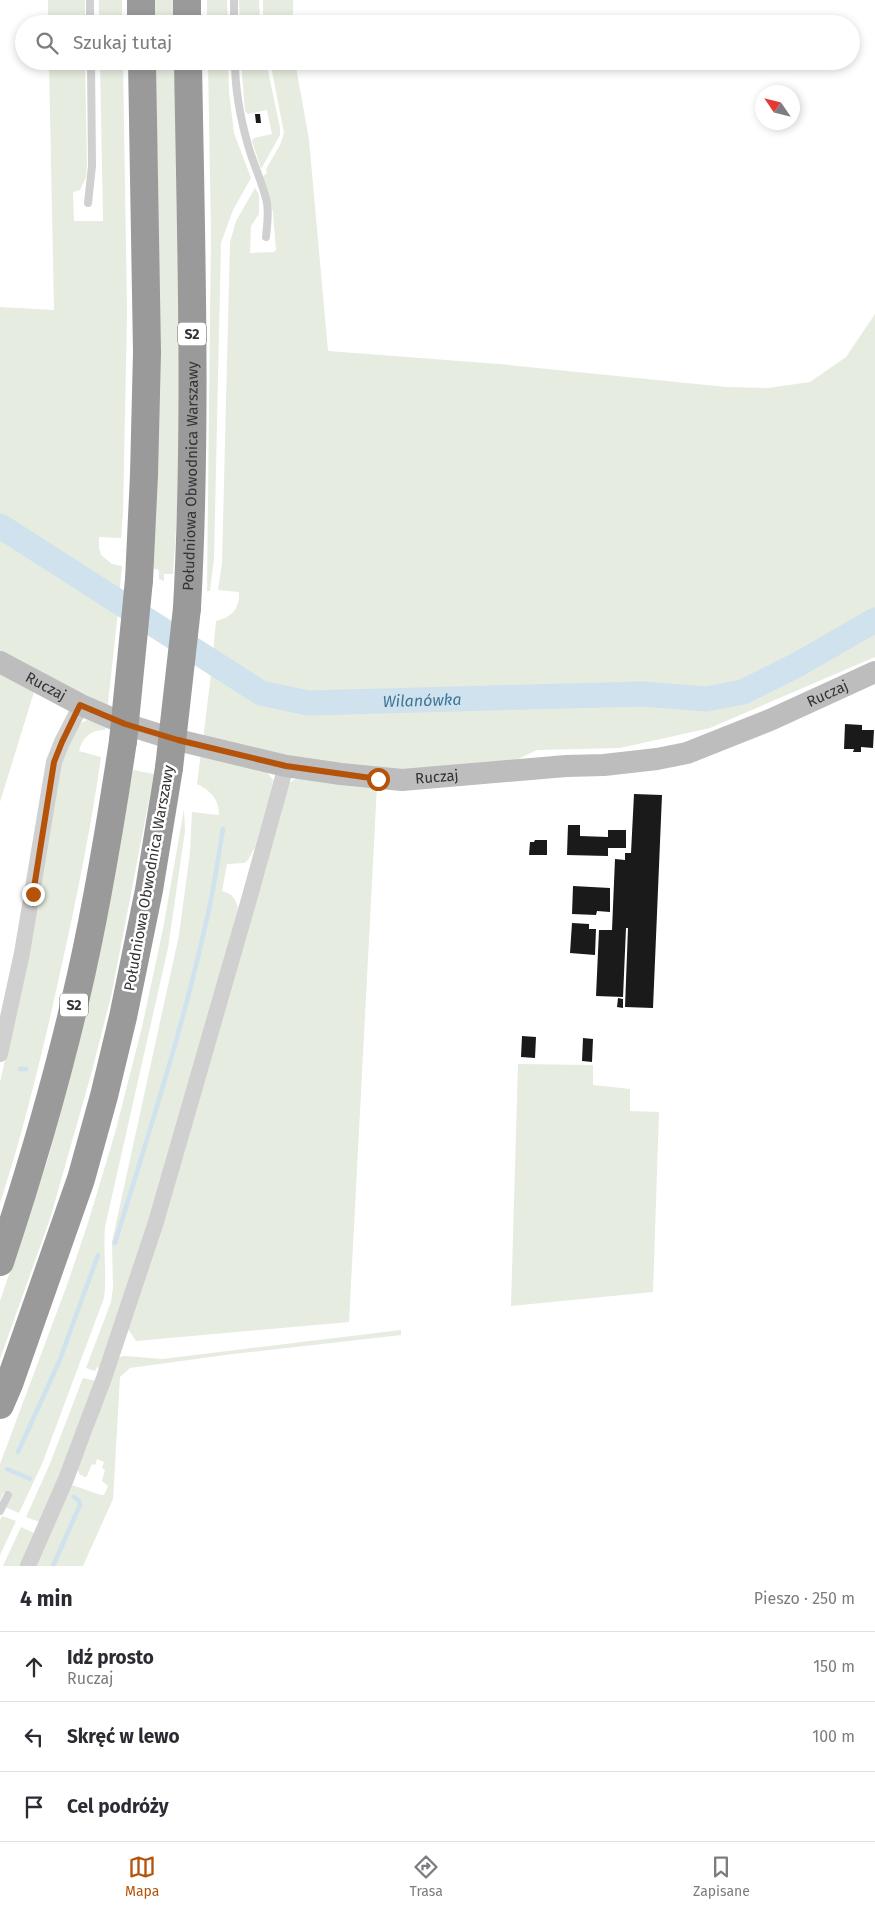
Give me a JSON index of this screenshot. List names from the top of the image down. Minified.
{"streets":{"highway":["S2","Południowa Obwodnica Warszawy"],"street":["Ruczaj"]},"water":["Wilanówka"],"north":"top left","page":{"search":"Szukaj tutaj","heading":["4 min","Pieszo · 250 m"],"list":[["Idź prosto","Ruczaj","150 m"],["Skręć w lewo","100 m"],"Cel podróży"],"nav":["Mapa","Trasa","Zapisane"]}}
